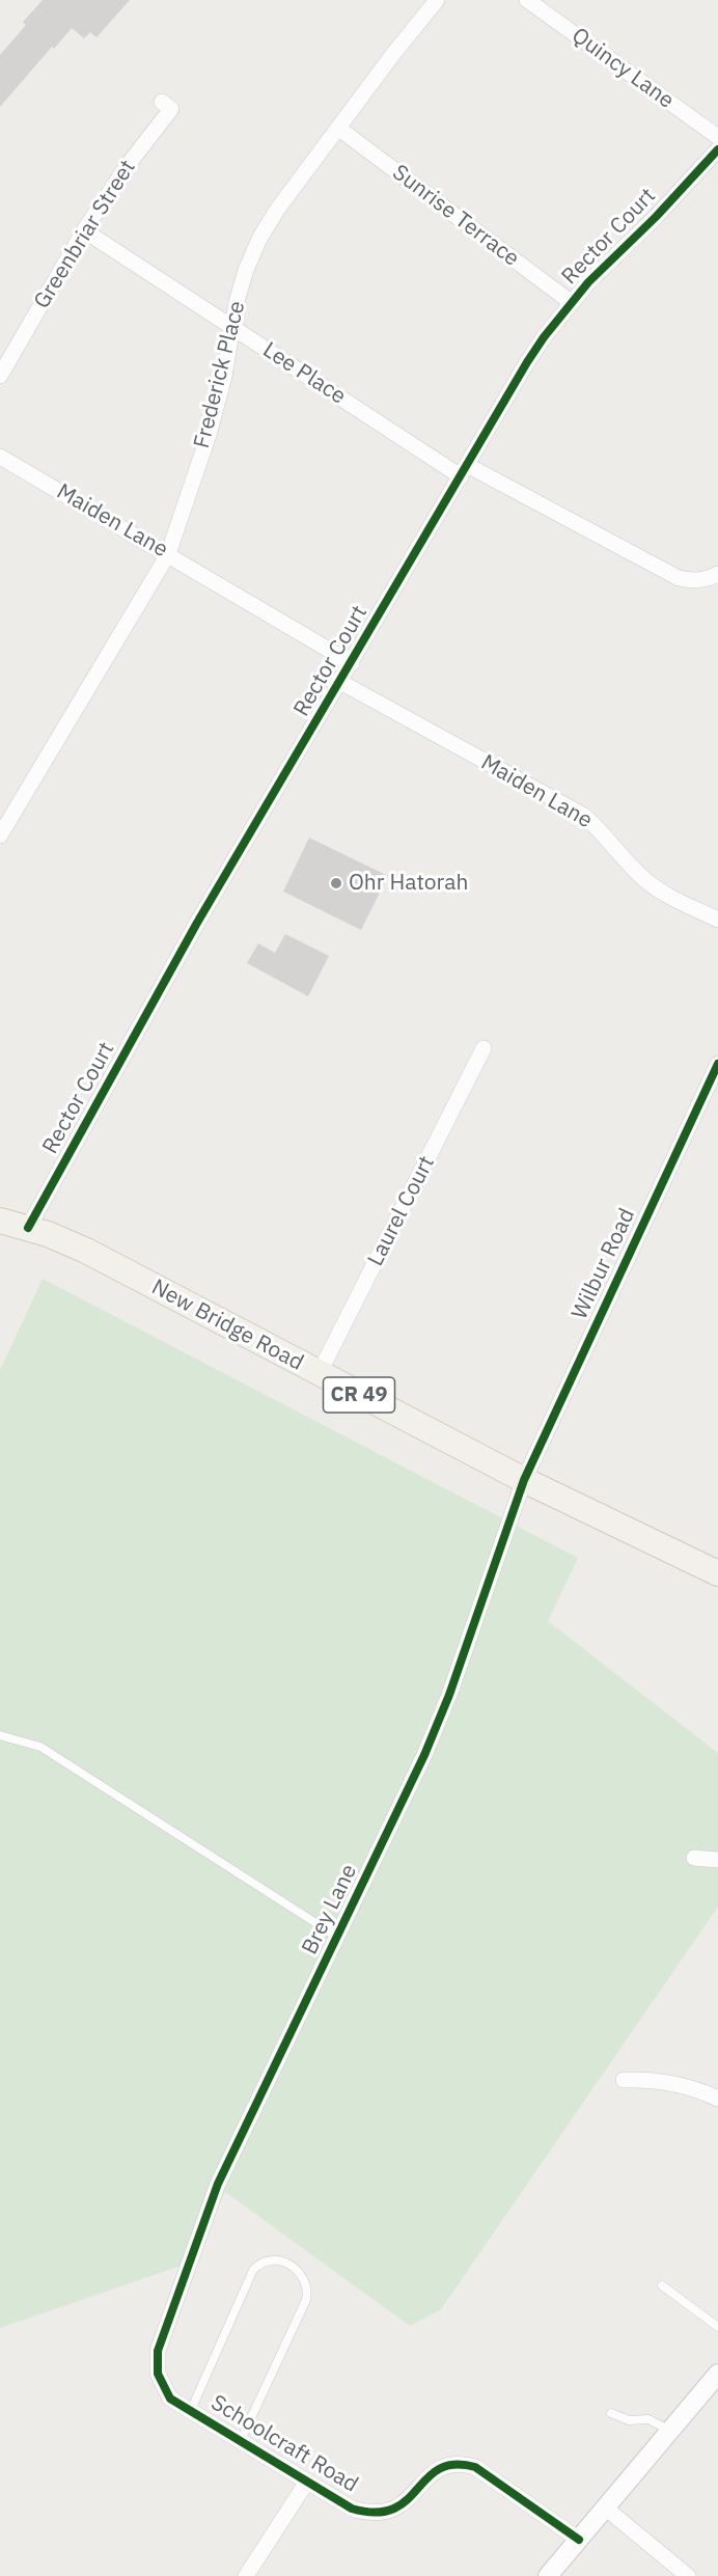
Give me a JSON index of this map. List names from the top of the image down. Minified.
{"streets":{"main road":["New Bridge Road","CR 49"],"street":["Quincy Lane","Sunrise Terrace","Greenbriar Street","Rector Court","Lee Place","Frederick Place","Maiden Lane","Laurel Court","Wilbur Road","Brey Lane","Schoolcraft Road"]},"crossings":[["Sunrise Terrace","Rector Court"],["Sunrise Terrace","Frederick Place"],["Greenbriar Street","Lee Place"],["Rector Court","Lee Place"],["Rector Court","Maiden Lane"],["Rector Court","New Bridge Road"],["Lee Place","Frederick Place"],["Frederick Place","Maiden Lane"],["Laurel Court","New Bridge Road"],["Wilbur Road","New Bridge Road"],["Wilbur Road","Brey Lane"],["New Bridge Road","Brey Lane"],["Brey Lane","Schoolcraft Road"]],"places":["Ohr Hatorah"]}
